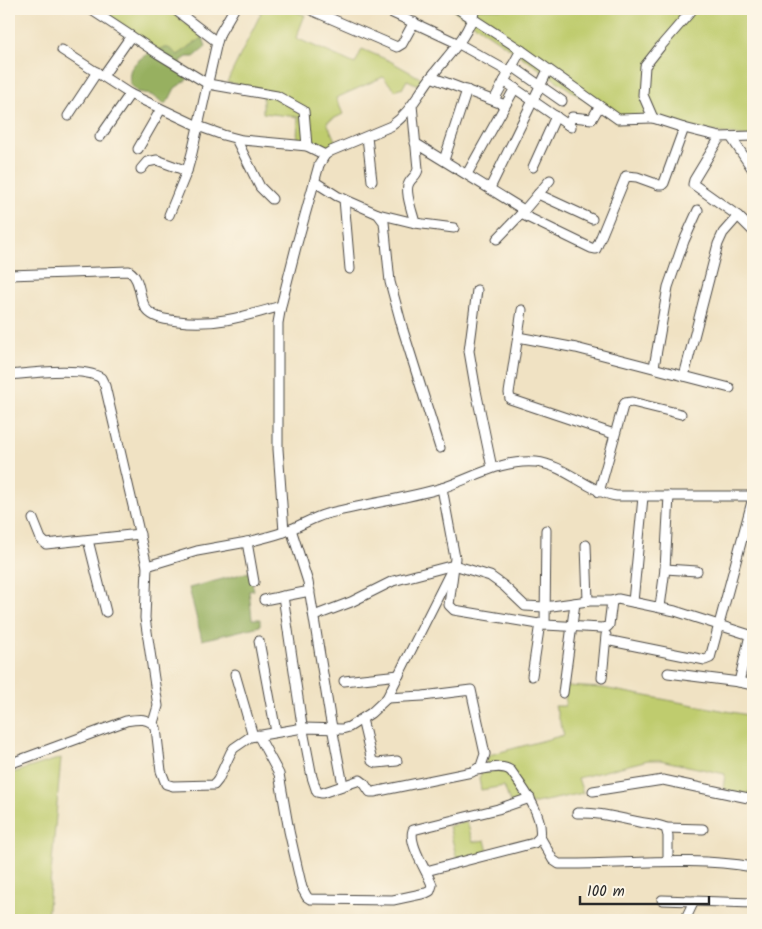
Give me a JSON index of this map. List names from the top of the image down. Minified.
{"scale_bar":"100 m"}
